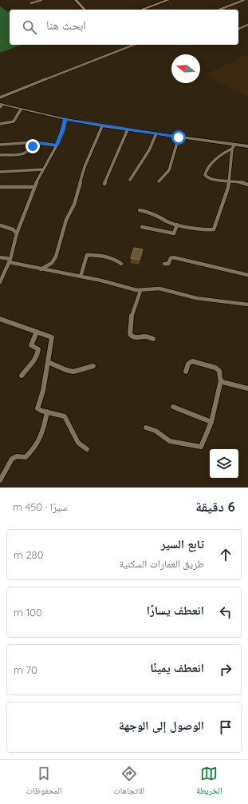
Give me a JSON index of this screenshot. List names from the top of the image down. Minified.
{"north":"left","page":{"search":"ابحث هنا","heading":["6 دقيقة","سيرًا · 450 m"],"list":[["تابع السير","طريق العمارات السكنية","280 m"],["انعطف يسارًا","100 m"],["انعطف يمينًا","70 m"],"الوصول إلى الوجهة"],"nav":["الخريطة","الاتجاهات","المحفوظات"]}}
